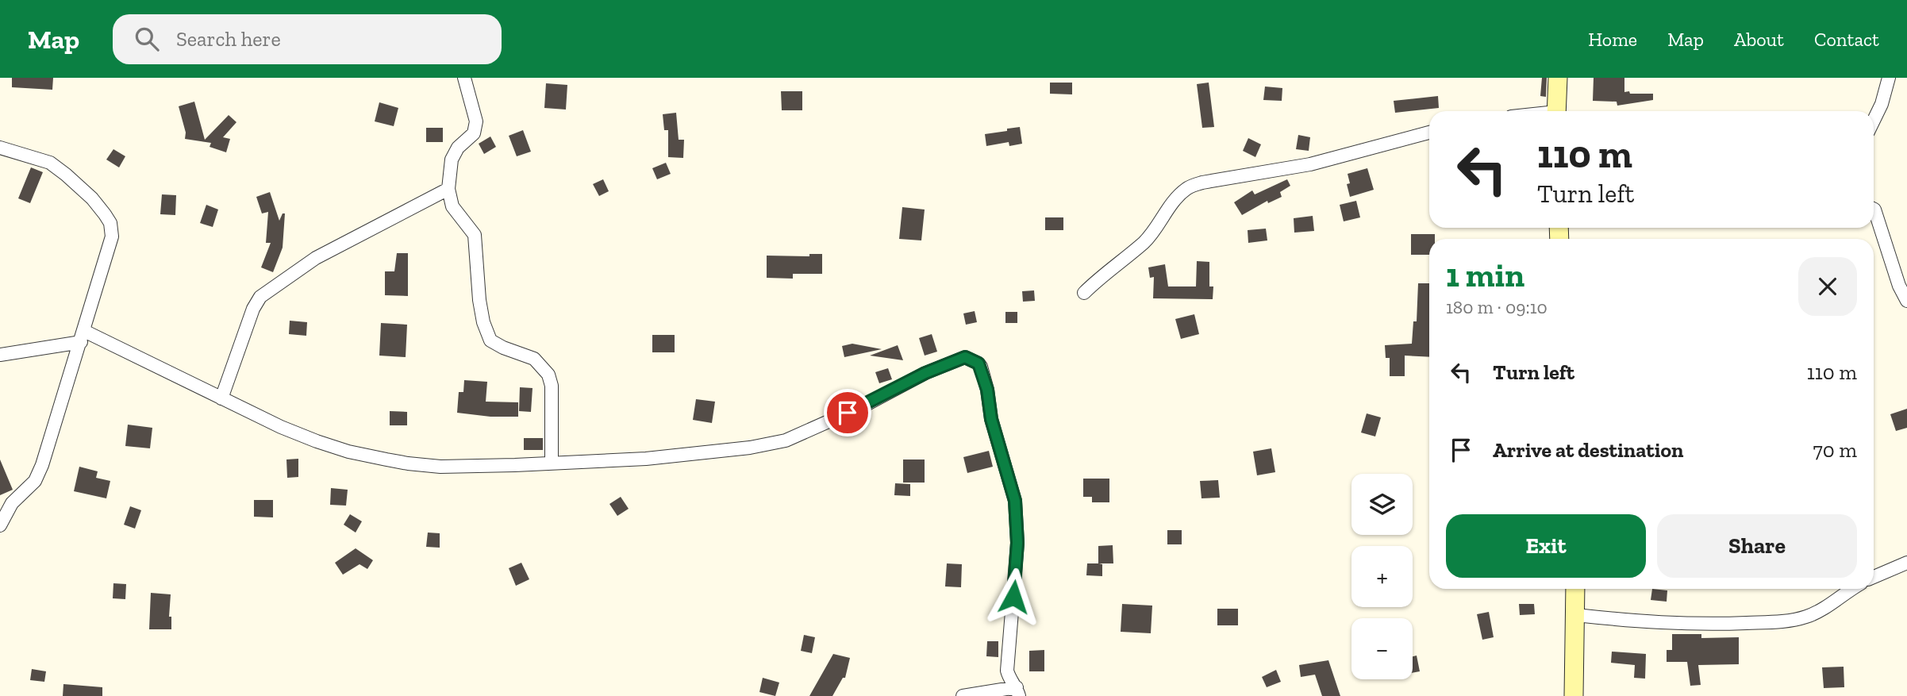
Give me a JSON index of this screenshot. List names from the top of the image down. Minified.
{"page":{"header":"Map","search":"Search here","nav":["Home","Map","About","Contact"],"turn":["110 m","Turn left"],"heading":["1 min","180 m · 09:10"],"list":[{"name":"Turn left","value":"110 m"},{"name":"Arrive at destination","value":"70 m"}],"map_buttons":["+","−"],"buttons":["Exit","Share"]}}
